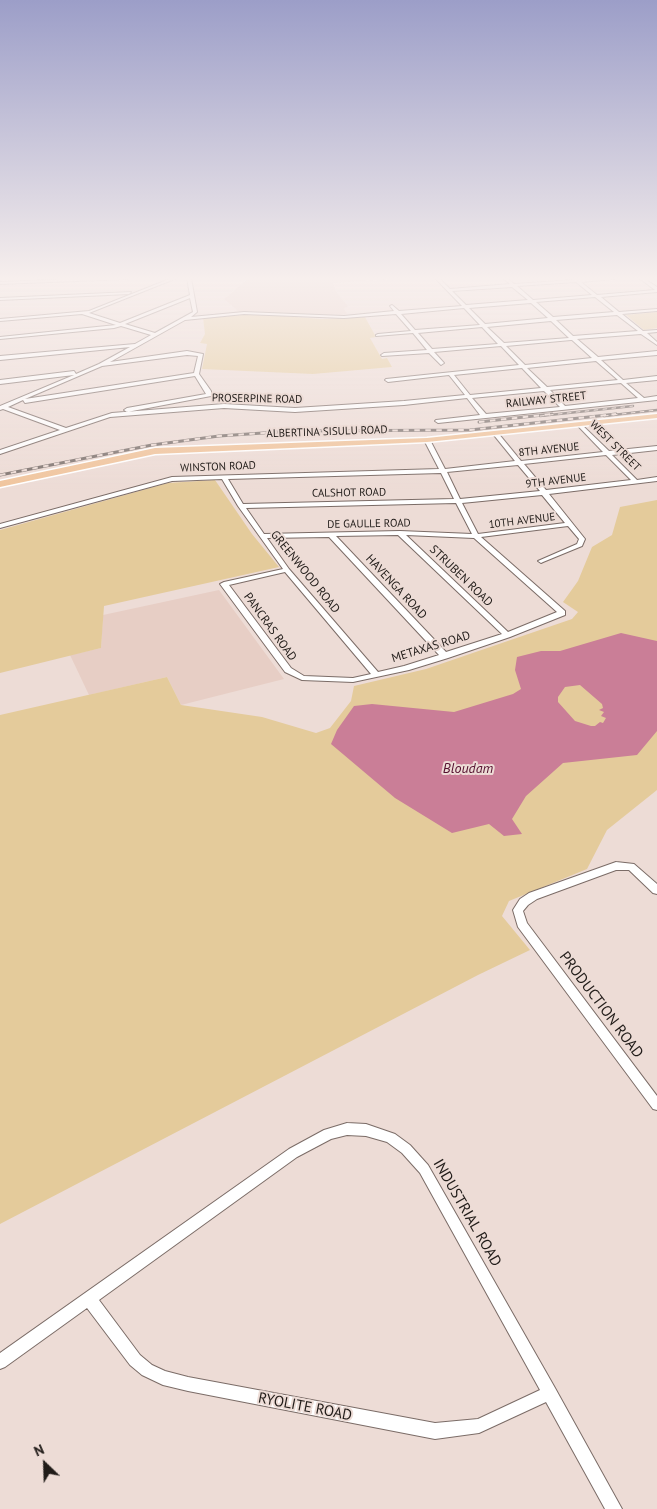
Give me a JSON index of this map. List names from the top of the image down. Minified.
{"streets":{"main road":["ALBERTINA SISULU ROAD"],"street":["PROSERPINE ROAD","RAILWAY STREET","WEST STREET","8TH AVENUE","WINSTON ROAD","9TH AVENUE","CALSHOT ROAD","10TH AVENUE","DE GAULLE ROAD","GREENWOOD ROAD","STRUBEN ROAD","HAVENGA ROAD","PANCRAS ROAD","METAXAS ROAD","PRODUCTION ROAD","INDUSTRIAL ROAD","RYOLITE ROAD"]},"crossings":[["ALBERTINA SISULU ROAD","WEST STREET"],["WEST STREET","8TH AVENUE"],["WEST STREET","9TH AVENUE"],["8TH AVENUE","WINSTON ROAD"],["WINSTON ROAD","GREENWOOD ROAD"],["9TH AVENUE","CALSHOT ROAD"],["CALSHOT ROAD","GREENWOOD ROAD"],["10TH AVENUE","DE GAULLE ROAD"],["10TH AVENUE","METAXAS ROAD"],["DE GAULLE ROAD","GREENWOOD ROAD"],["DE GAULLE ROAD","STRUBEN ROAD"],["DE GAULLE ROAD","HAVENGA ROAD"],["DE GAULLE ROAD","METAXAS ROAD"],["GREENWOOD ROAD","PANCRAS ROAD"],["GREENWOOD ROAD","METAXAS ROAD"],["STRUBEN ROAD","METAXAS ROAD"],["HAVENGA ROAD","METAXAS ROAD"],["PANCRAS ROAD","METAXAS ROAD"],["INDUSTRIAL ROAD","RYOLITE ROAD"]],"water":["Bloudam"],"north":"top left"}
